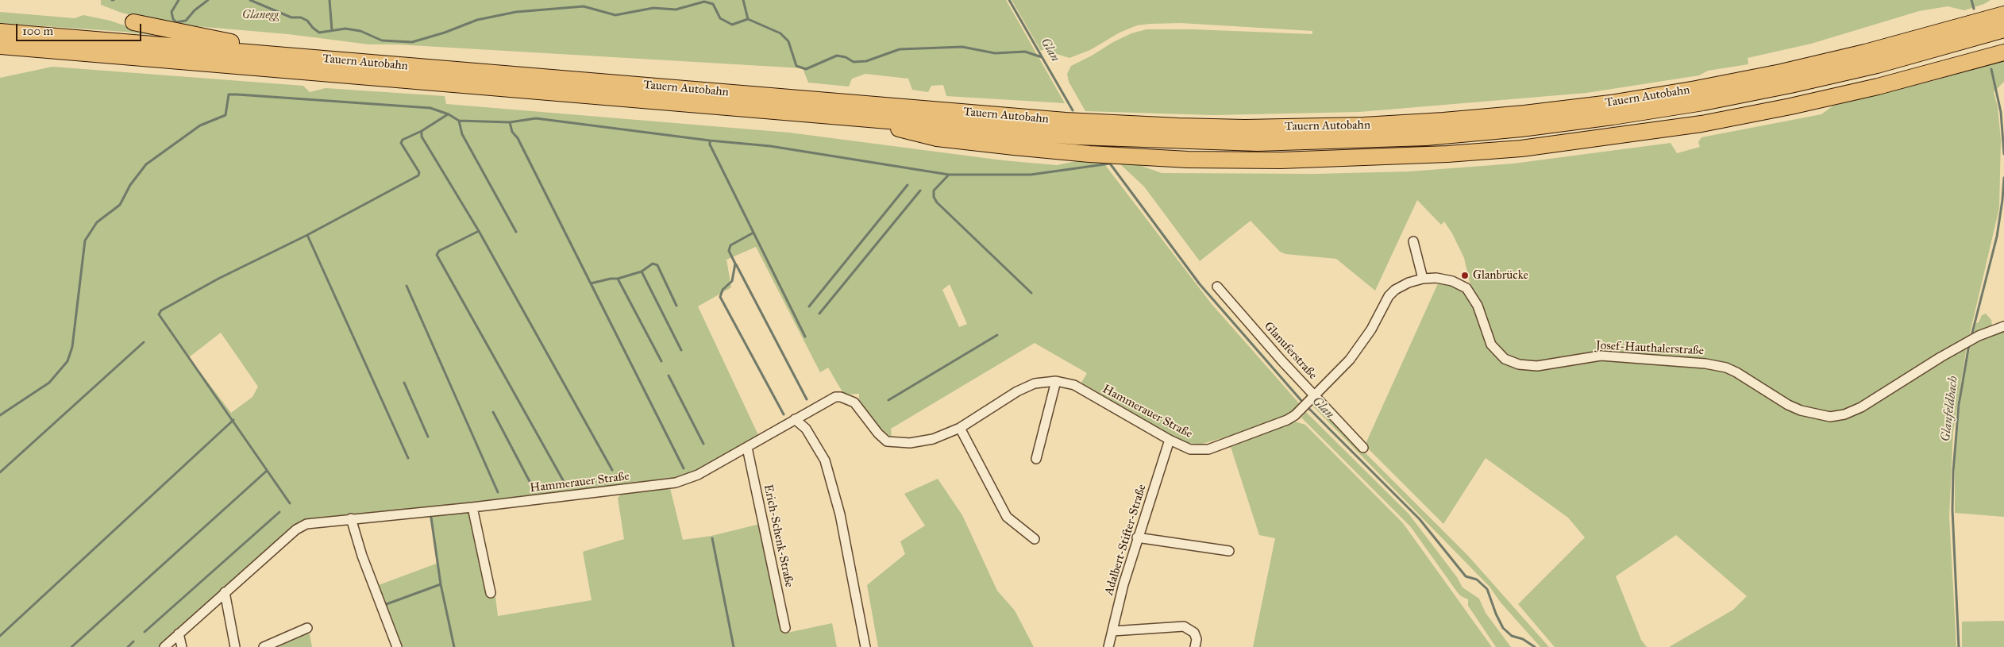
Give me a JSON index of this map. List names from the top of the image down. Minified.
{"streets":{"highway":["Tauern Autobahn"],"street":["Josef-Hauthalerstraße","Glanuferstraße","Hammerauer Straße","Erich-Schenk-Straße","Adalbert-Stifter-Straße"]},"crossings":[["Josef-Hauthalerstraße","Glanuferstraße"],["Josef-Hauthalerstraße","Hammerauer Straße"],["Glanuferstraße","Hammerauer Straße"],["Hammerauer Straße","Erich-Schenk-Straße"],["Hammerauer Straße","Adalbert-Stifter-Straße"]],"water":["Glan","Glanfeldbach"],"parks":["Glanegg"],"places":["Glanbrücke"],"scale_bar":"100 m"}
